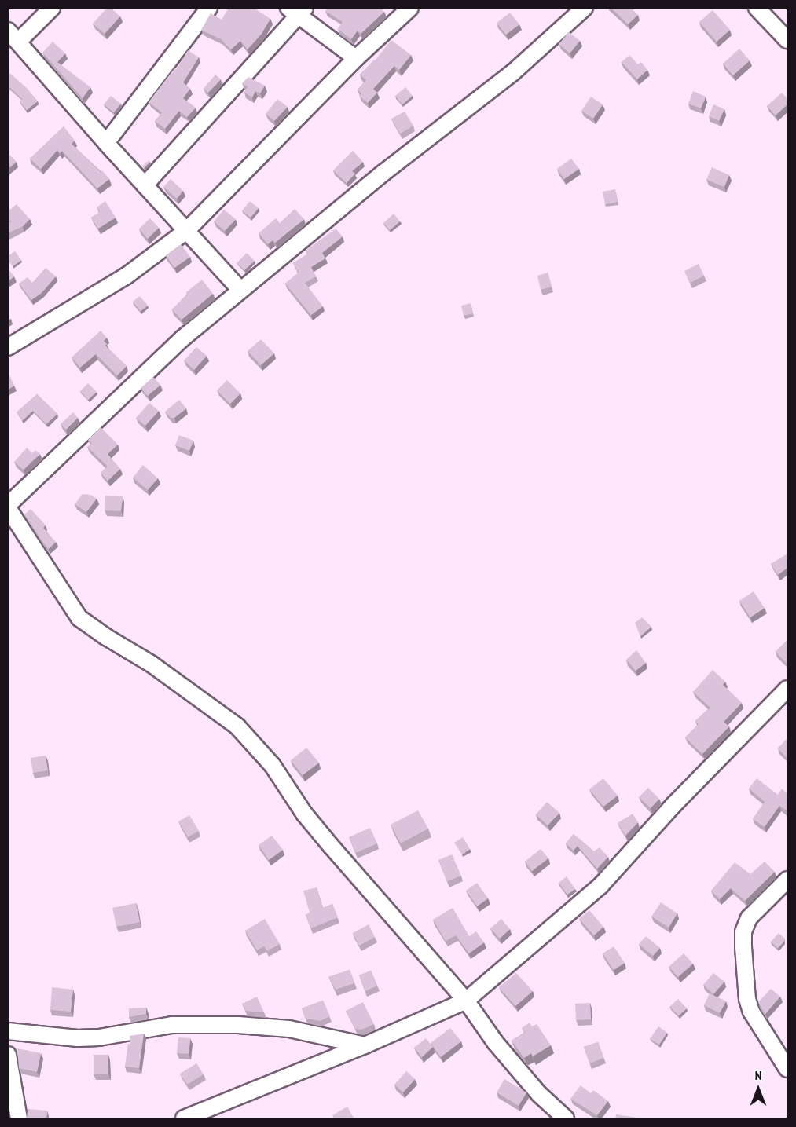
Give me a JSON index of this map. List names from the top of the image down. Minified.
{"north":"top"}
